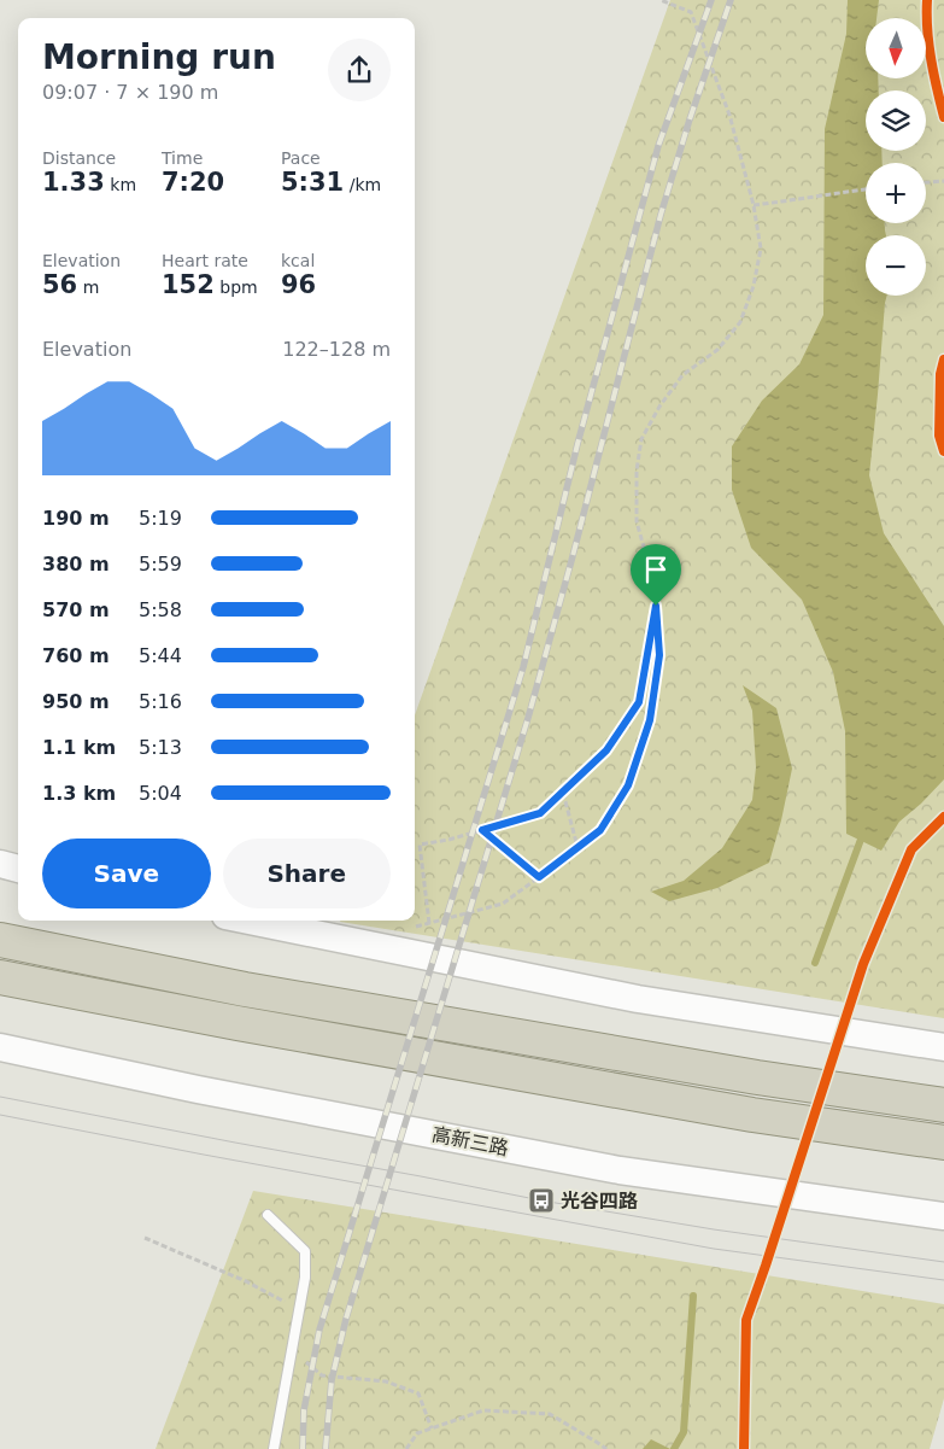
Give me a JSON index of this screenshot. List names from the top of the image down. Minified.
{"streets":{"main road":["高新三路"]},"places":{"bus stop":["光谷四路"]},"north":"bottom","page":{"map_buttons":["+","−"],"heading":["Morning run","09:07 · 7 × 190 m"],"stats":[["Distance","1.33 km"],["Time","7:20"],["Pace","5:31 /km"],["Elevation","56 m"],["Heart rate","152 bpm"],["kcal","96"]],"chart":["Elevation","122–128 m"],"list":[{"name":"190 m","note":"5:19"},{"name":"380 m","note":"5:59"},{"name":"570 m","note":"5:58"},{"name":"760 m","note":"5:44"},{"name":"950 m","note":"5:16"},{"name":"1.1 km","note":"5:13"},{"name":"1.3 km","note":"5:04"}],"buttons":["Save","Share"]}}
